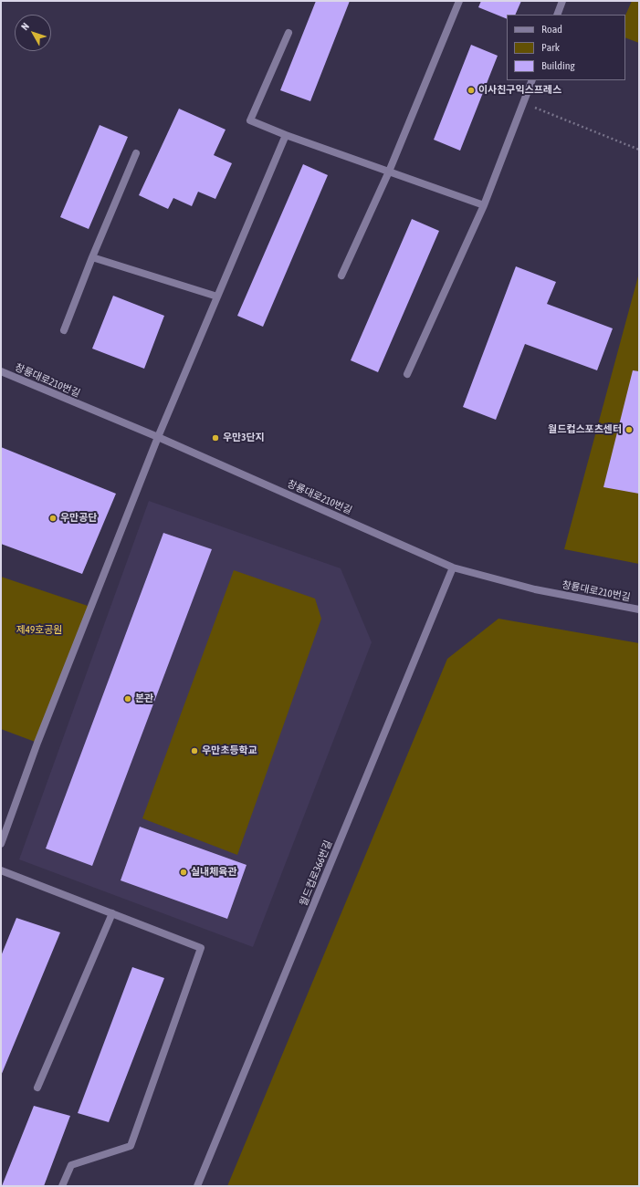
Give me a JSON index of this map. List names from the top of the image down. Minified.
{"streets":{"street":["창룡대로210번길","월드컵로366번길"]},"crossings":[["창룡대로210번길","월드컵로366번길"]],"parks":["제49호공원"],"places":["이사친구익스프레스","월드컵스포츠센터","우만3단지","우만공단","본관","우만초등학교","실내체육관"],"legend":["Road","Park","Building"],"north":"top left"}
